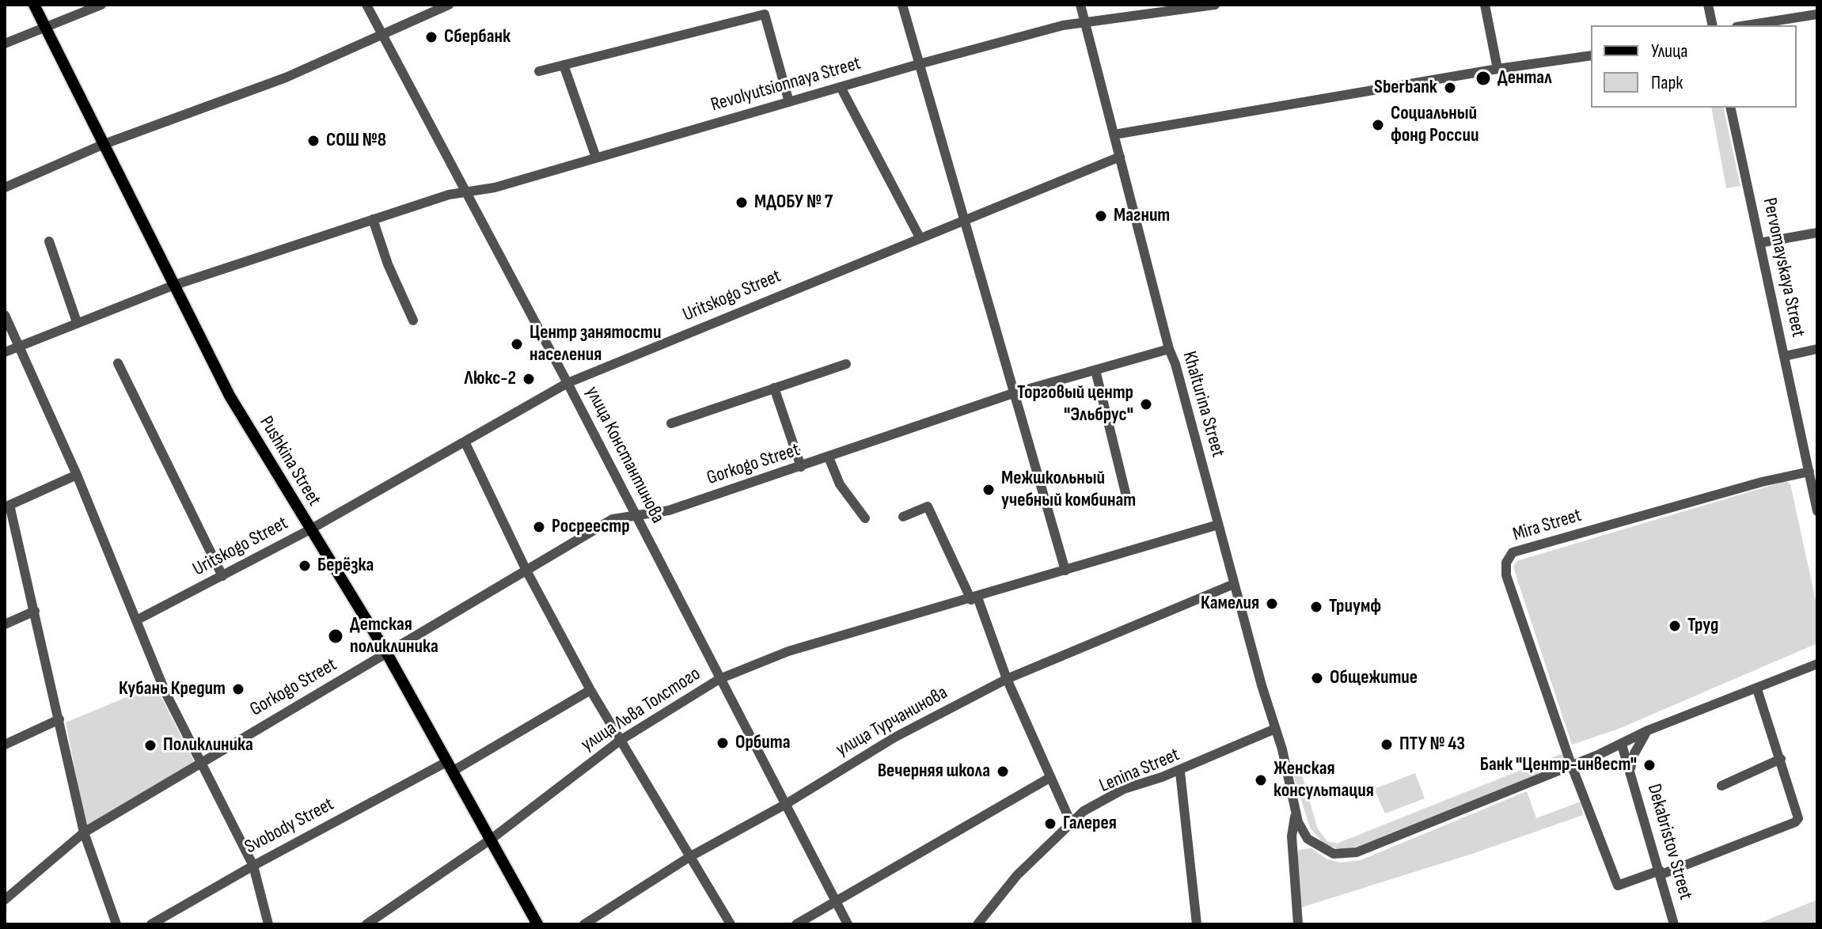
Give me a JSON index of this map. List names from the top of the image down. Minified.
{"streets":{"main road":["Pushkina Street"],"street":["Revolyutsionnaya Street","Pervomayskaya Street","Uritskogo Street","Khalturina Street","улица Константинова","Gorkogo Street","Mira Street","улица Льва Толстого","улица Турчанинова","Lenina Street","Svobody Street","Dekabristov Street"]},"crossings":[["Revolyutsionnaya Street","Khalturina Street"],["Revolyutsionnaya Street","улица Константинова"],["Revolyutsionnaya Street","Pushkina Street"],["Pervomayskaya Street","Mira Street"],["Uritskogo Street","Khalturina Street"],["Uritskogo Street","улица Константинова"],["Uritskogo Street","Pushkina Street"],["Khalturina Street","Gorkogo Street"],["Khalturina Street","Mira Street"],["Khalturina Street","улица Льва Толстого"],["Khalturina Street","улица Турчанинова"],["Khalturina Street","Lenina Street"],["улица Константинова","Gorkogo Street"],["улица Константинова","улица Льва Толстого"],["улица Константинова","улица Турчанинова"],["Pushkina Street","Gorkogo Street"],["Pushkina Street","улица Льва Толстого"],["Pushkina Street","Svobody Street"],["Mira Street","Dekabristov Street"]],"places":["Сбербанк","Дентал","Sberbank","Социальный фонд России","СОШ №8","МДОБУ № 7","Магнит","Центр занятости населения","Люкс-2","Торговый центр \"Эльбрус\"","Межшкольный учебный комбинат","Росреестр","Берёзка","Камелия","Триумф","Труд","Детская поликлиника","Общежитие","Кубань Кредит","Орбита","ПТУ № 43","Поликлиника","Банк \"Центр-инвест\"","Вечерняя школа","Женская консультация","Галерея"],"legend":["Улица","Парк"]}
